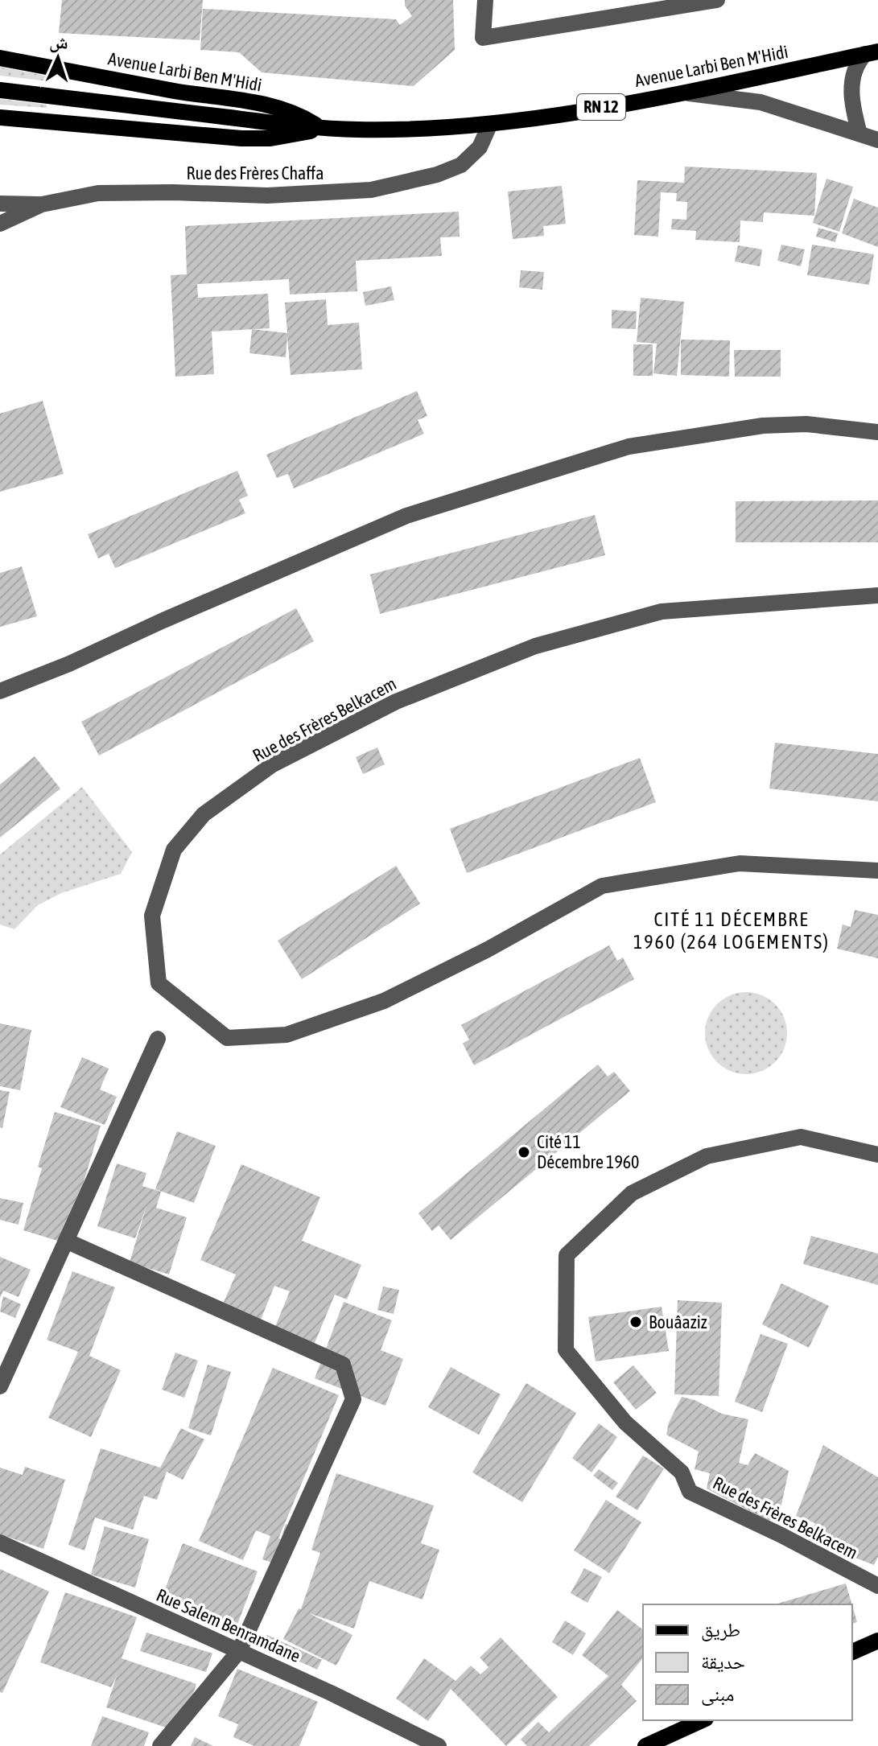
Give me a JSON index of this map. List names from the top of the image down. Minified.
{"streets":{"main road":["Avenue Larbi Ben M'Hidi","RN 12"],"street":["Rue des Frères Chaffa","Rue des Frères Belkacem","Rue Salem Benramdane"]},"crossings":[["Avenue Larbi Ben M'Hidi","Rue des Frères Chaffa"]],"districts":["CITÉ 11 DÉCEMBRE 1960 (264 LOGEMENTS)"],"places":["Cité 11 Décembre 1960","Bouâaziz"],"legend":["طريق","حديقة","مبنى"],"north":"top"}
